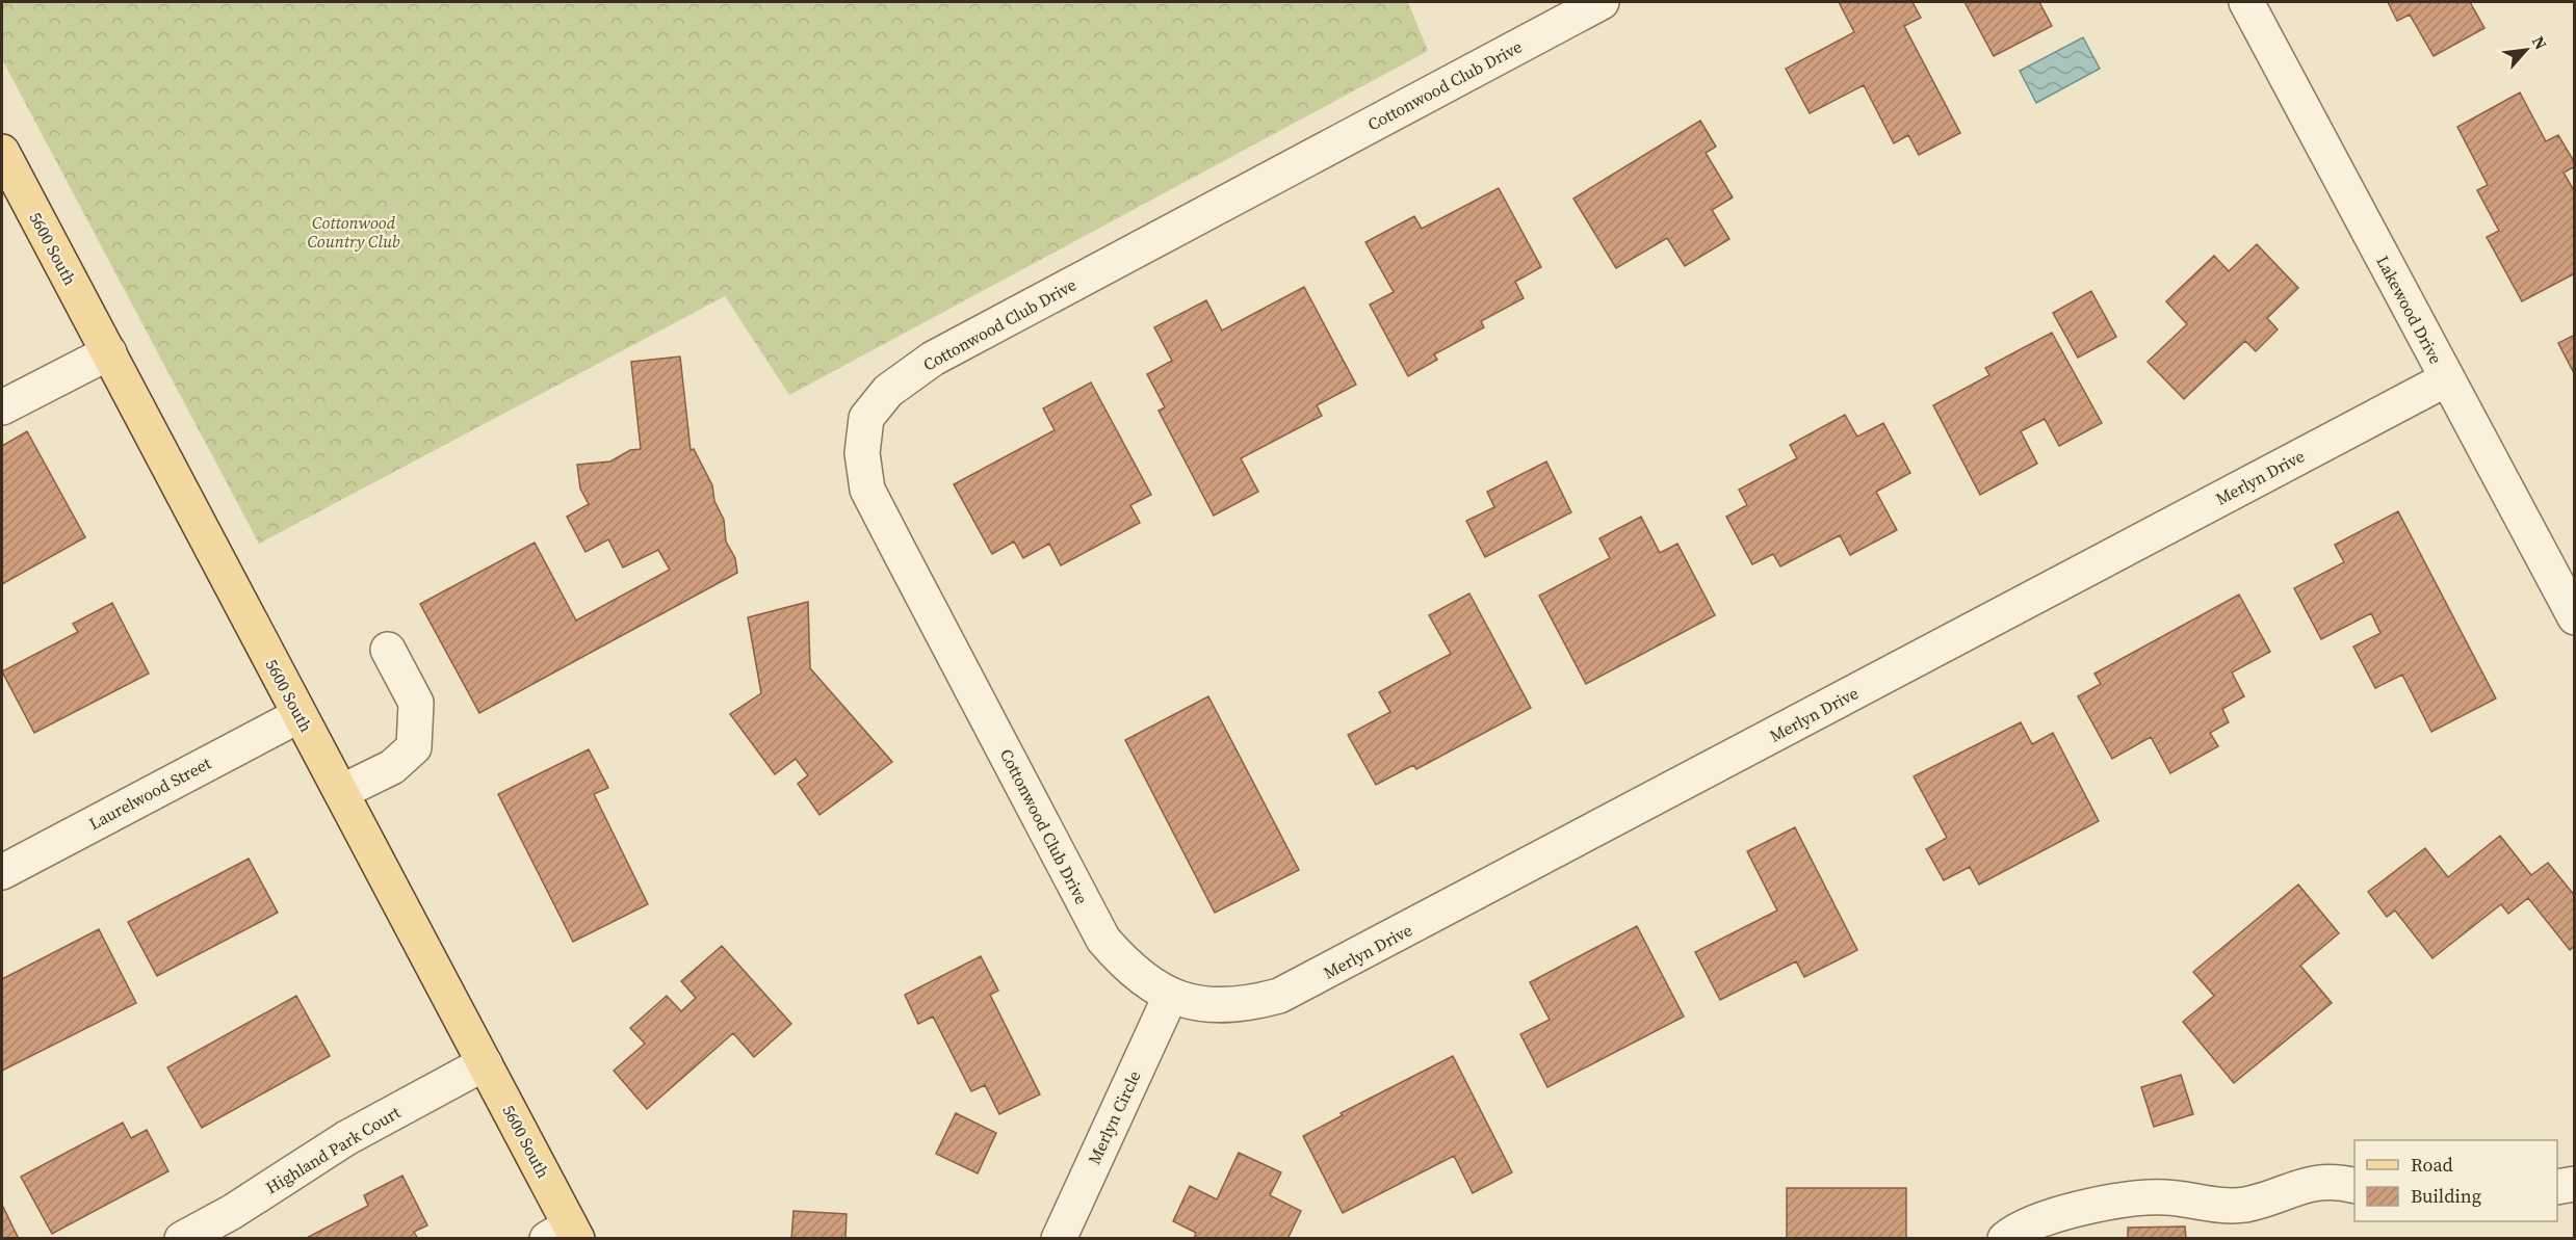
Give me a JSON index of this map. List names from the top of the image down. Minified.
{"streets":{"main road":["5600 South"],"street":["Cottonwood Club Drive","Lakewood Drive","Merlyn Drive","Laurelwood Street","Merlyn Circle","Highland Park Court"]},"crossings":[["Cottonwood Club Drive","Merlyn Drive"],["Cottonwood Club Drive","Merlyn Circle"],["5600 South","Laurelwood Street"],["5600 South","Highland Park Court"],["Lakewood Drive","Merlyn Drive"],["Merlyn Drive","Merlyn Circle"]],"parks":["Cottonwood Country Club"],"legend":["Road","Building"],"north":"top right"}
